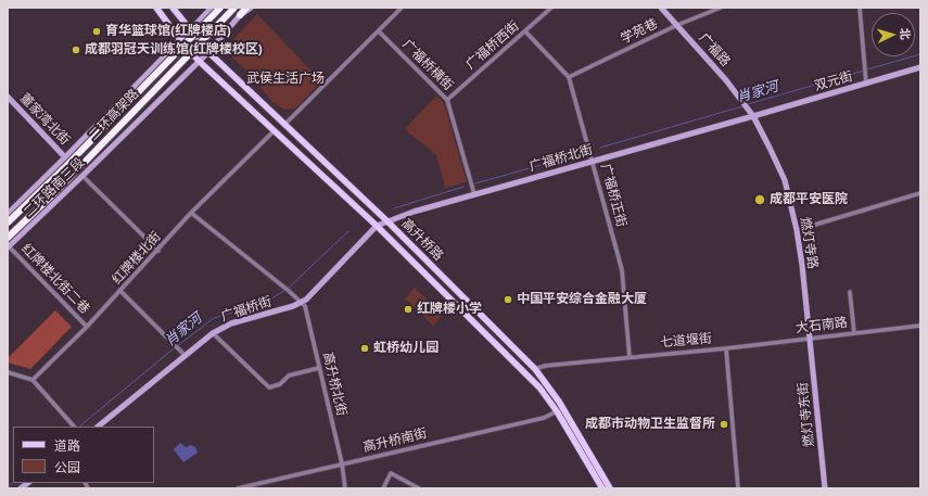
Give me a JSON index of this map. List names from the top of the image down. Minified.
{"streets":{"highway":["二环高架路"],"main road":["广福路","双元街","董家湾北街","广福桥北街","二环路南三段","高升桥路","燃灯寺路","广福桥街","燃灯寺东街"],"street":["学苑巷","广福桥西街","广福桥横街","广福桥正街","红牌楼北街","红牌楼北街二巷","大石南路","七道堰街","高升桥北街","高升桥南街"]},"crossings":[["学苑巷","广福路"],["学苑巷","广福桥正街"],["广福桥西街","广福桥横街"],["广福桥西街","广福桥正街"],["广福路","燃灯寺路"],["广福桥横街","广福桥北街"],["双元街","广福桥北街"],["双元街","燃灯寺路"],["董家湾北街","二环路南三段"],["广福桥北街","广福桥正街"],["广福桥北街","高升桥路"],["广福桥北街","燃灯寺路"],["广福桥北街","广福桥街"],["二环路南三段","高升桥路"],["二环路南三段","红牌楼北街二巷"],["广福桥正街","七道堰街"],["高升桥路","红牌楼北街"],["高升桥路","广福桥街"],["高升桥路","七道堰街"],["高升桥路","高升桥南街"],["燃灯寺路","大石南路"],["燃灯寺路","燃灯寺东街"],["红牌楼北街","红牌楼北街二巷"],["红牌楼北街","高升桥北街"],["广福桥街","高升桥北街"],["大石南路","七道堰街"],["大石南路","燃灯寺东街"],["高升桥北街","高升桥南街"]],"water":["肖家河"],"parks":["武侯生活广场"],"places":["育华篮球馆(红牌楼店)","成都羽冠天训练馆(红牌楼校区)","成都平安医院","中国平安综合金融大厦","红牌楼小学","虹桥幼儿园","成都市动物卫生监督所"],"legend":["道路","公园"],"north":"right"}
